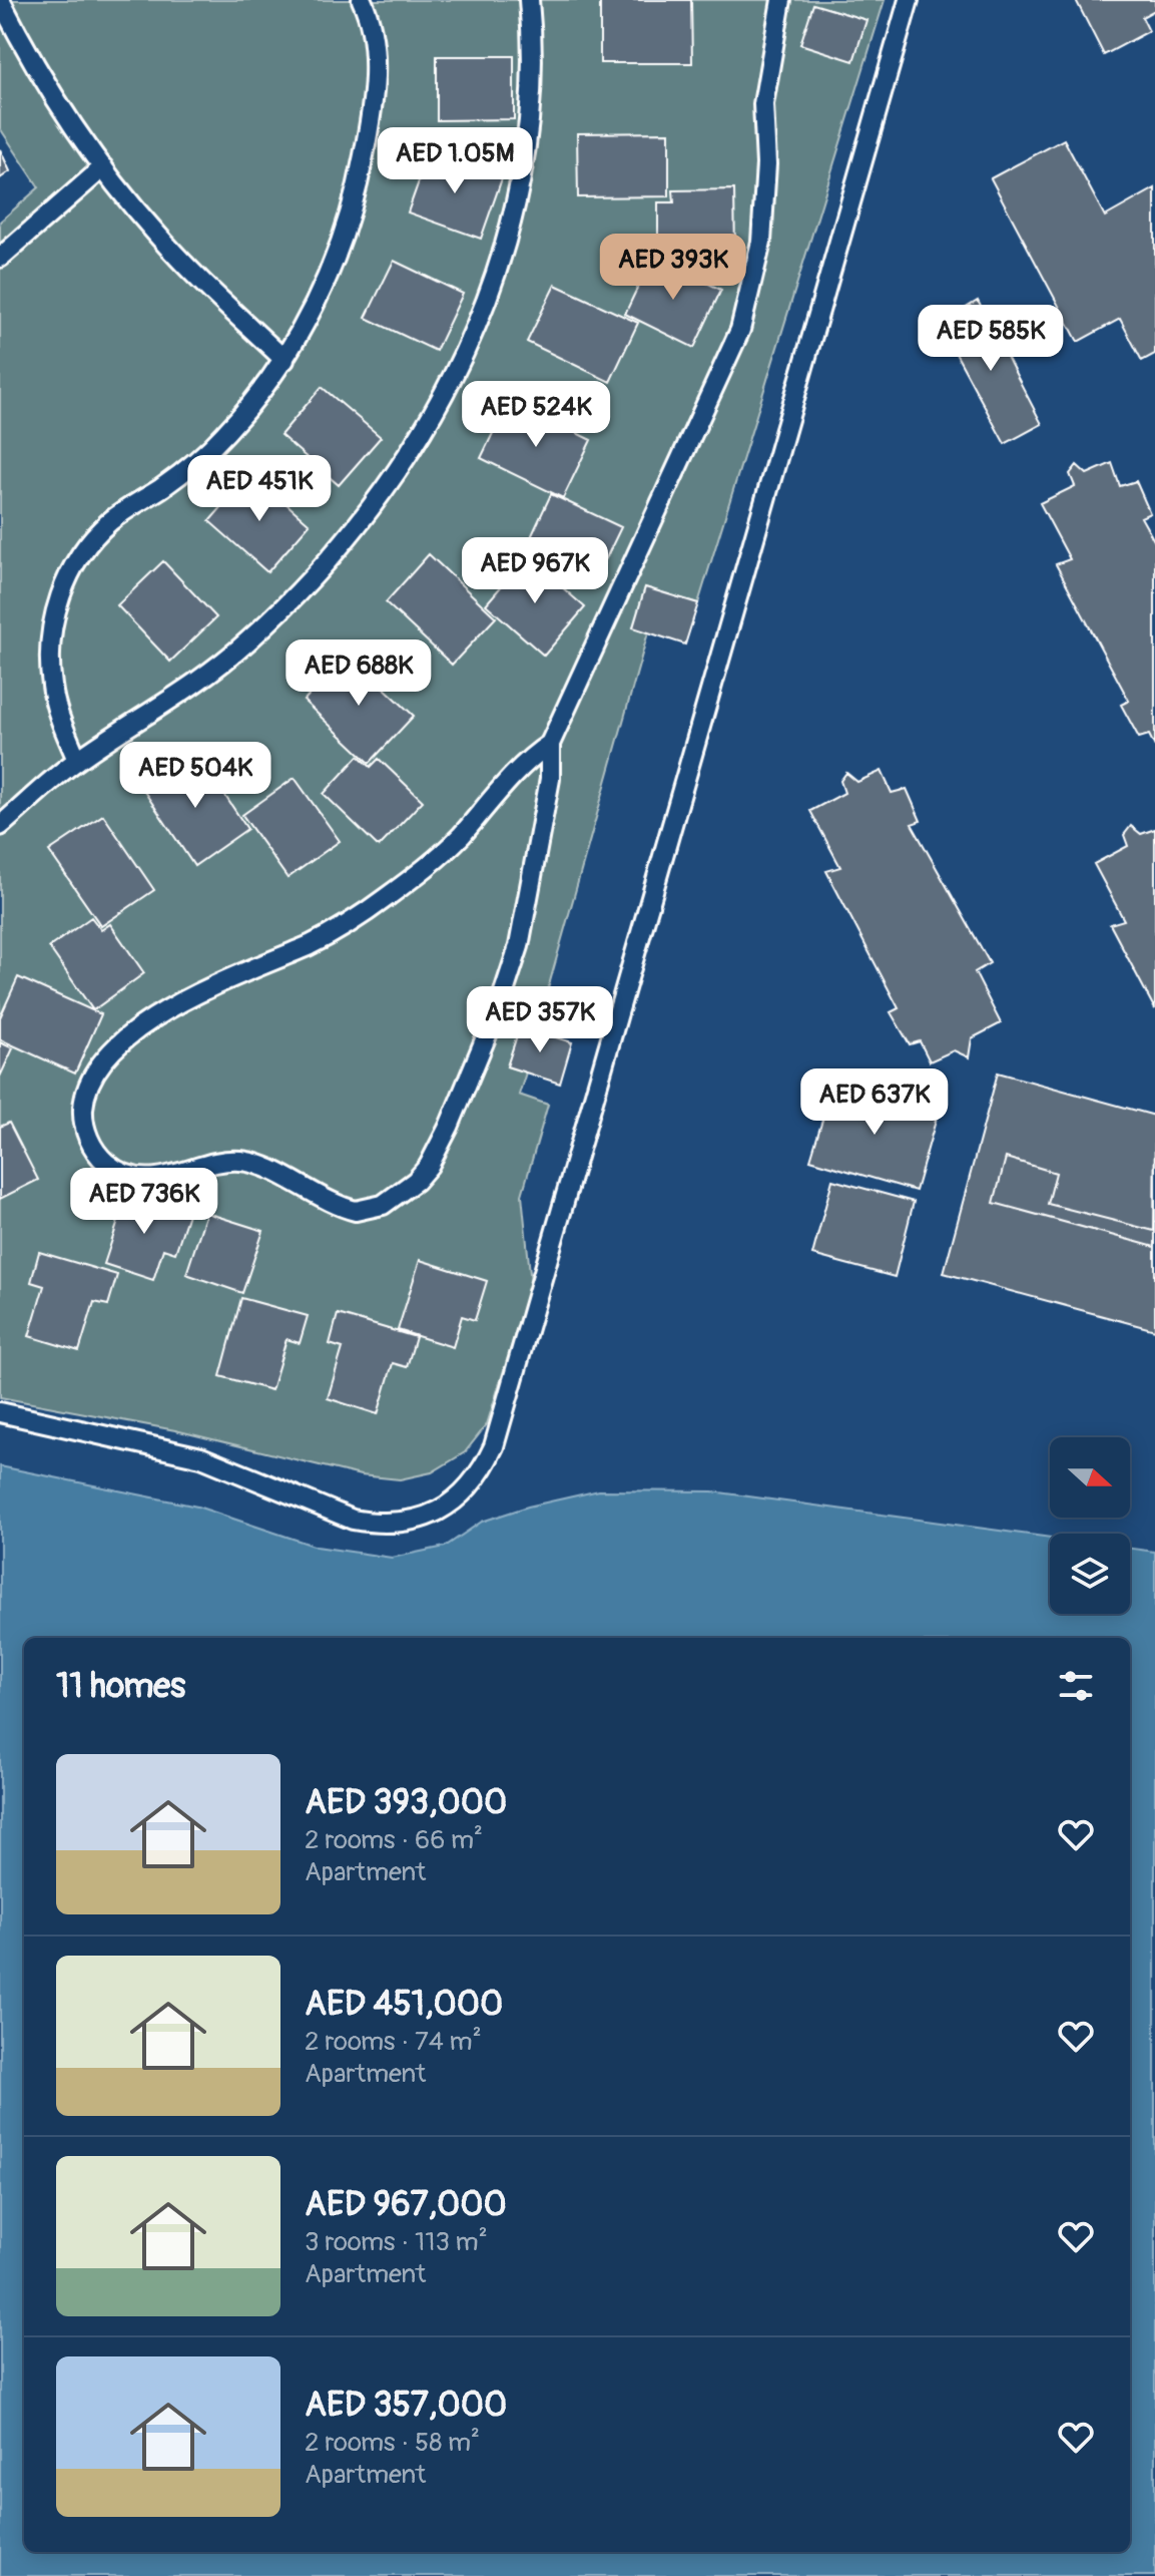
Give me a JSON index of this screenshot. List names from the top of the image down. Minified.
{"north":"right","page":{"price":["AED 1.05M","AED 393K","AED 585K","AED 524K","AED 451K","AED 967K","AED 688K","AED 504K","AED 357K","AED 637K","AED 736K"],"heading":"11 homes","list":[{"name":"AED 393,000","note":"2 rooms · 66 m² · Apartment"},{"name":"AED 451,000","note":"2 rooms · 74 m² · Apartment"},{"name":"AED 967,000","note":"3 rooms · 113 m² · Apartment"},{"name":"AED 357,000","note":"2 rooms · 58 m² · Apartment"}]}}
